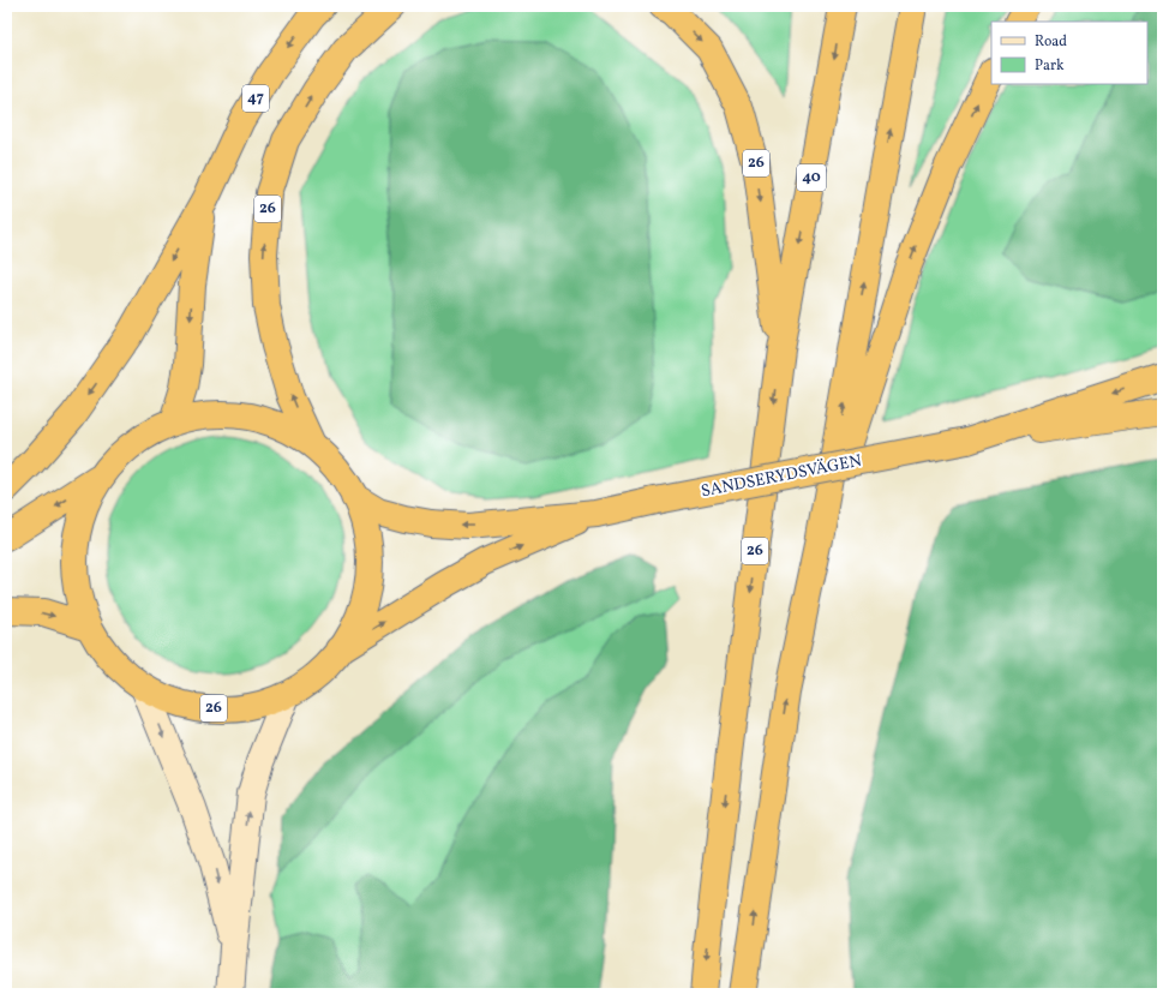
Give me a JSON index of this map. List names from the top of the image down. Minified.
{"streets":{"highway":["47","26","40","SANDSERYDSVÄGEN"]},"crossings":[["47","26"],["26","40"],["26","SANDSERYDSVÄGEN"]],"legend":["Road","Park"]}
